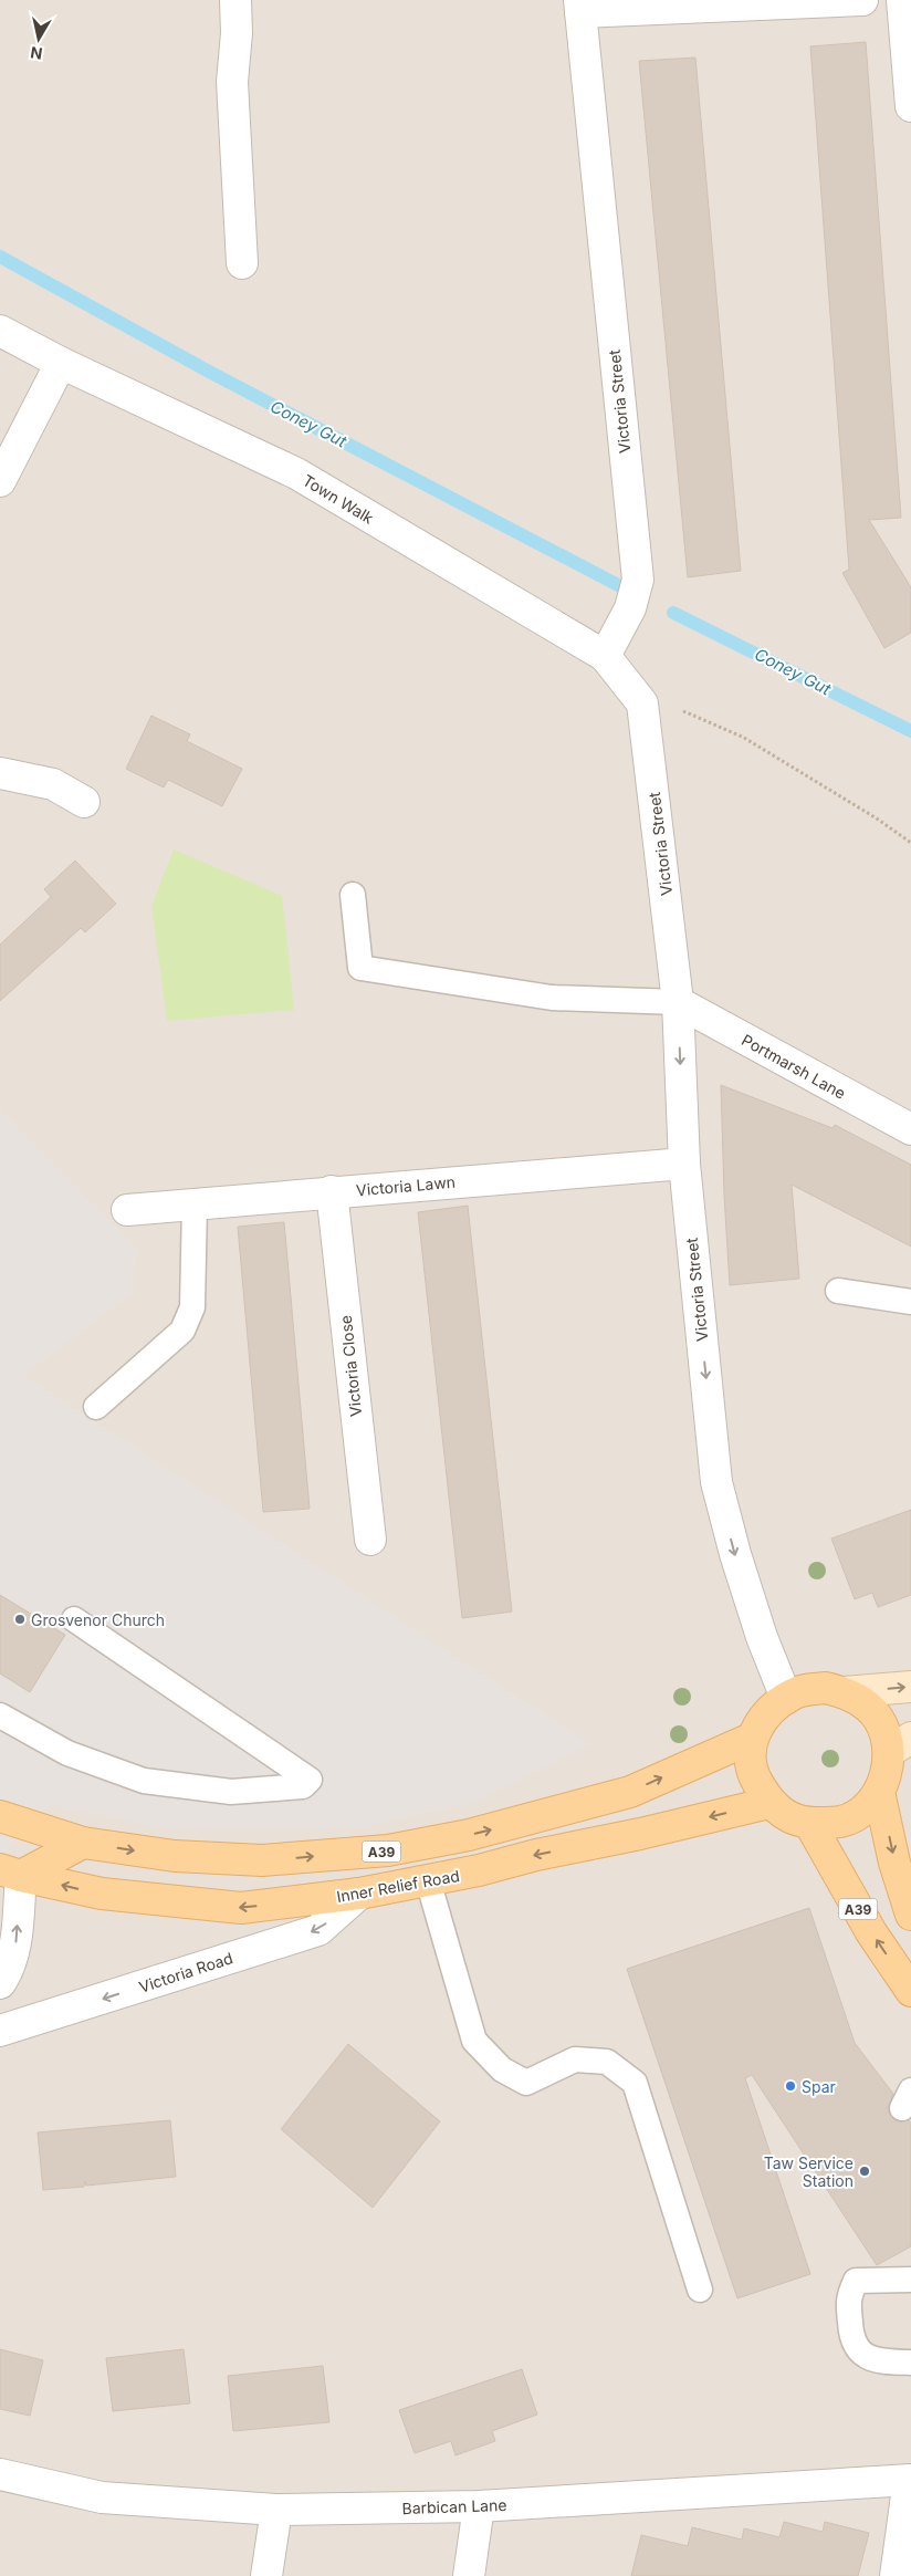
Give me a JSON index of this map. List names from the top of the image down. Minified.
{"streets":{"main road":["A39","Inner Relief Road"],"street":["Victoria Street","Town Walk","Portmarsh Lane","Victoria Lawn","Victoria Close","Victoria Road","Barbican Lane"]},"crossings":[["Victoria Street","Town Walk"],["Victoria Street","Portmarsh Lane"],["Victoria Street","Victoria Lawn"],["Victoria Street","A39"],["Victoria Street","Inner Relief Road"],["Victoria Lawn","Victoria Close"],["A39","Inner Relief Road"],["Inner Relief Road","Victoria Road"]],"one_way":["Victoria Street","Victoria Road"],"water":["Coney Gut"],"places":["Grosvenor Church","Spar","Taw Service Station"],"north":"bottom"}
